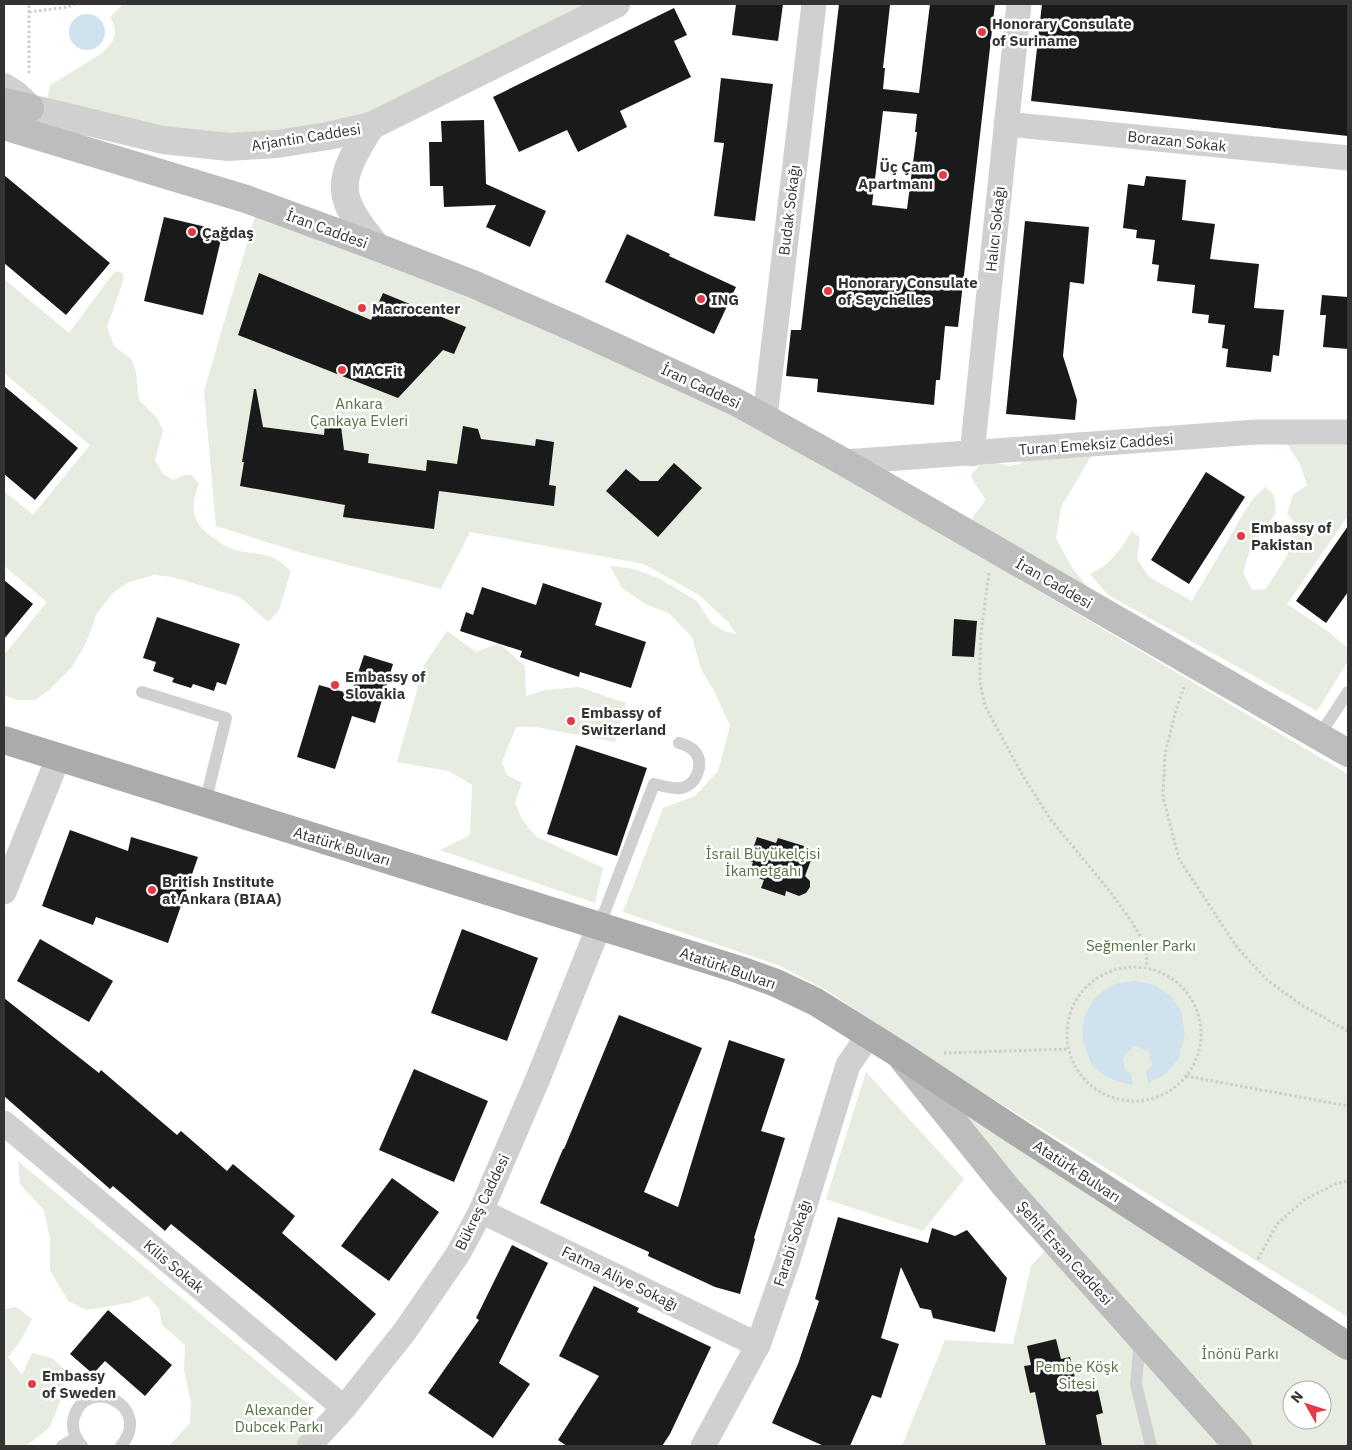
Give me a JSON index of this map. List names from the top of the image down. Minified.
{"streets":{"main road":["İran Caddesi","Atatürk Bulvarı","Şehit Ersan Caddesi"],"street":["Arjantin Caddesi","Borazan Sokak","Budak Sokağı","Halıcı Sokağı","Turan Emeksiz Caddesi","Bükreş Caddesi","Farabi Sokağı","Kilis Sokak","Fatma Aliye Sokağı"]},"crossings":[["Borazan Sokak","Halıcı Sokağı"],["Budak Sokağı","İran Caddesi"],["İran Caddesi","Turan Emeksiz Caddesi"],["Halıcı Sokağı","Turan Emeksiz Caddesi"],["Atatürk Bulvarı","Bükreş Caddesi"],["Atatürk Bulvarı","Farabi Sokağı"],["Atatürk Bulvarı","Şehit Ersan Caddesi"],["Bükreş Caddesi","Kilis Sokak"],["Bükreş Caddesi","Fatma Aliye Sokağı"],["Farabi Sokağı","Fatma Aliye Sokağı"]],"parks":["Ankara Çankaya Evleri","İsrail Büyükelçisi İkametgahı","Seğmenler Parkı","İnönü Parkı","Pembe Köşk Sitesi","Alexander Dubcek Parkı"],"places":["Honorary Consulate of Suriname","Üç Çam Apartmanı","Çağdaş","Honorary Consulate of Seychelles","ING","Macrocenter","MACFit","Embassy of Pakistan","Embassy of Slovakia","Embassy of Switzerland","British Institute at Ankara (BIAA)","Embassy of Sweden"],"north":"top left"}
